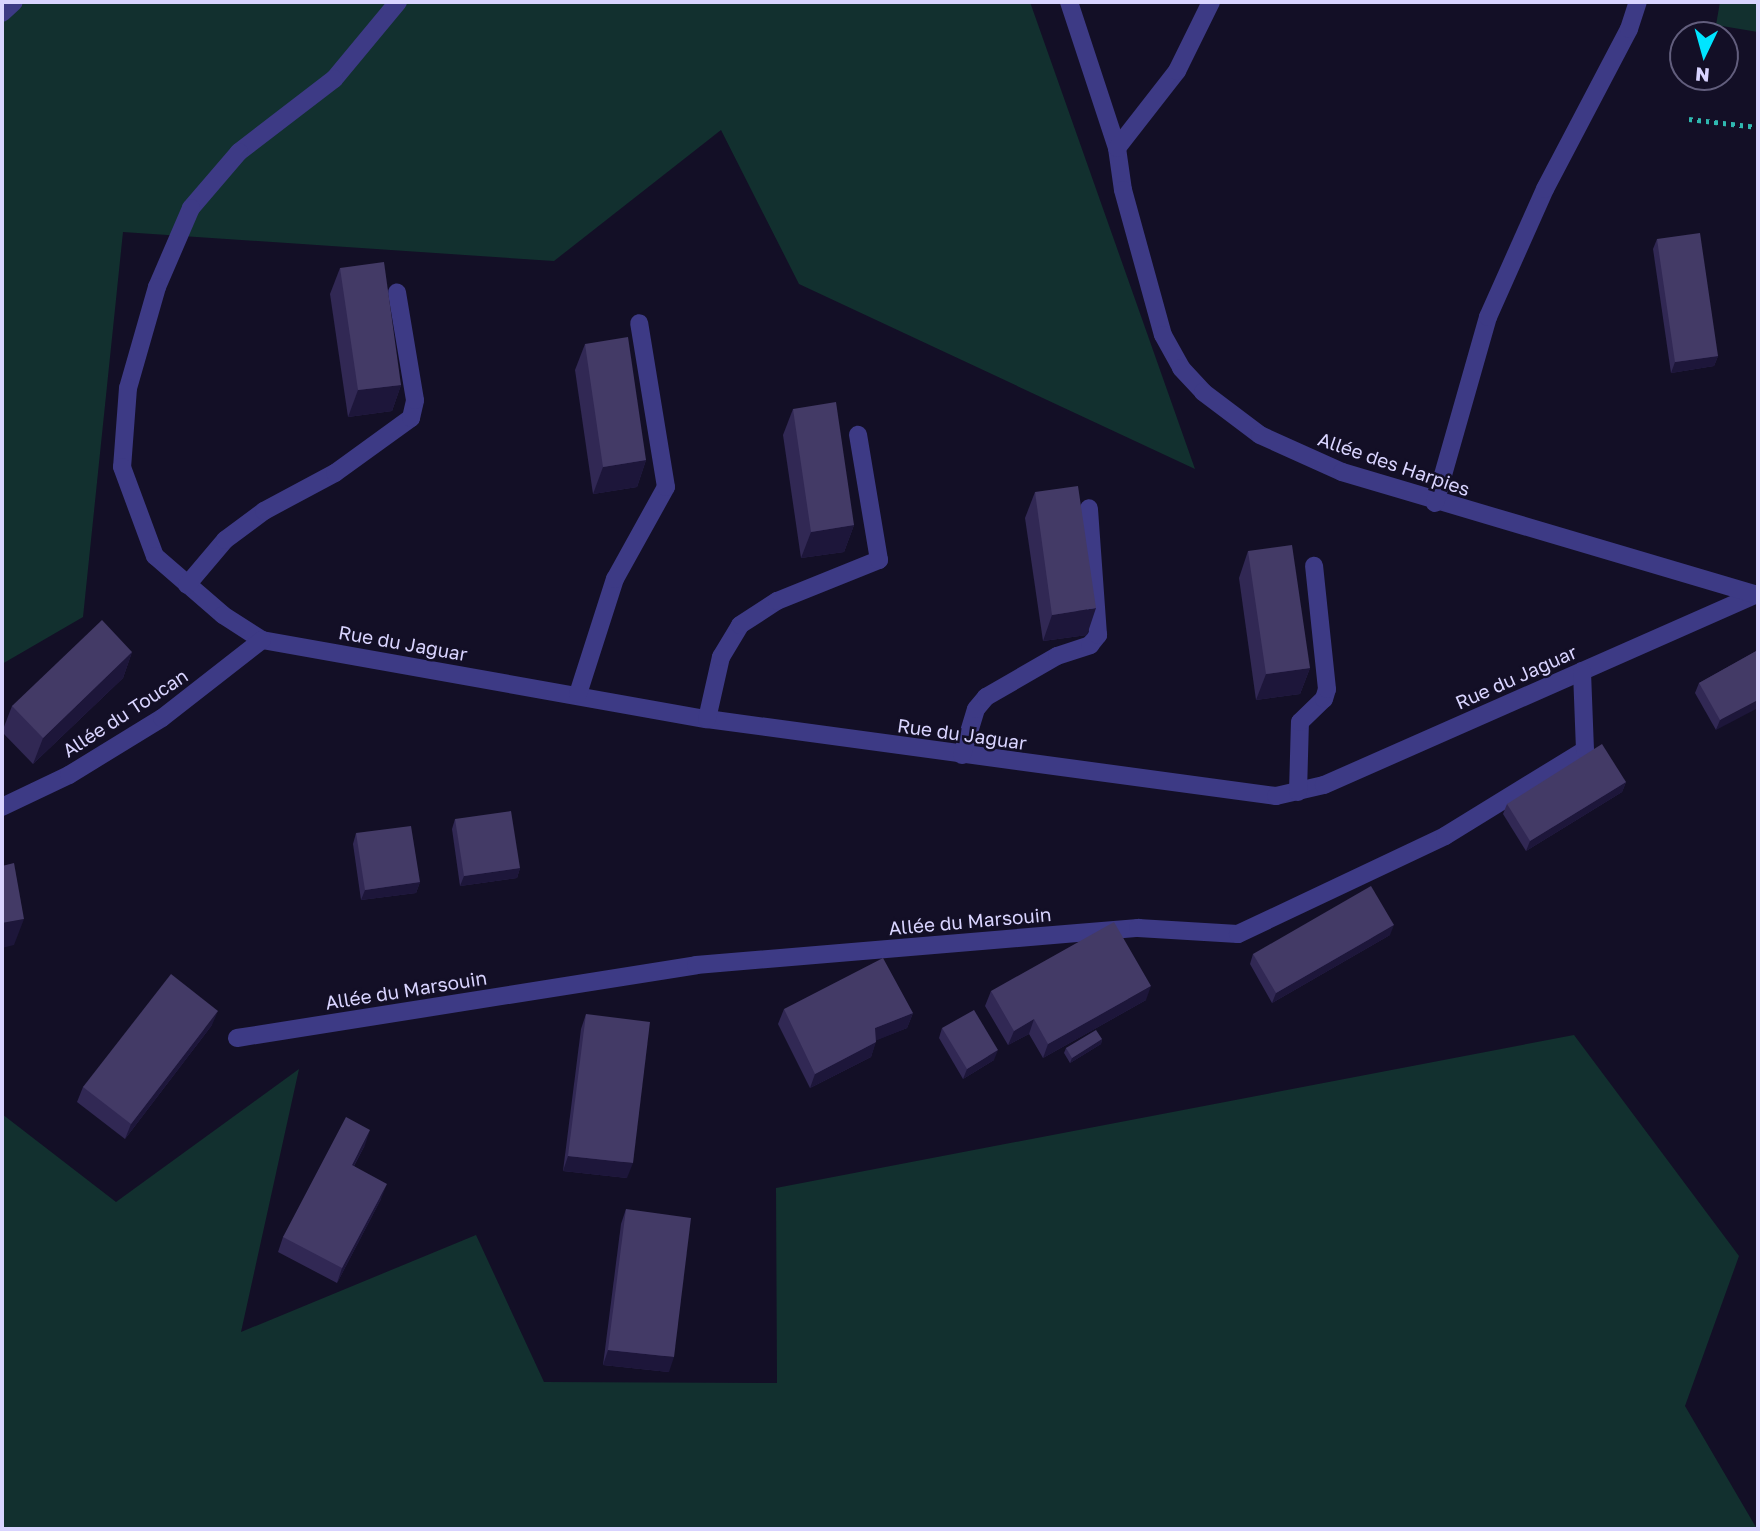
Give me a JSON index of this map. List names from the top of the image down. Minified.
{"streets":{"street":["Allée des Harpies","Rue du Jaguar","Allée du Toucan","Allée du Marsouin"]},"crossings":[["Allée des Harpies","Rue du Jaguar"],["Rue du Jaguar","Allée du Toucan"],["Rue du Jaguar","Allée du Marsouin"]],"north":"bottom"}
